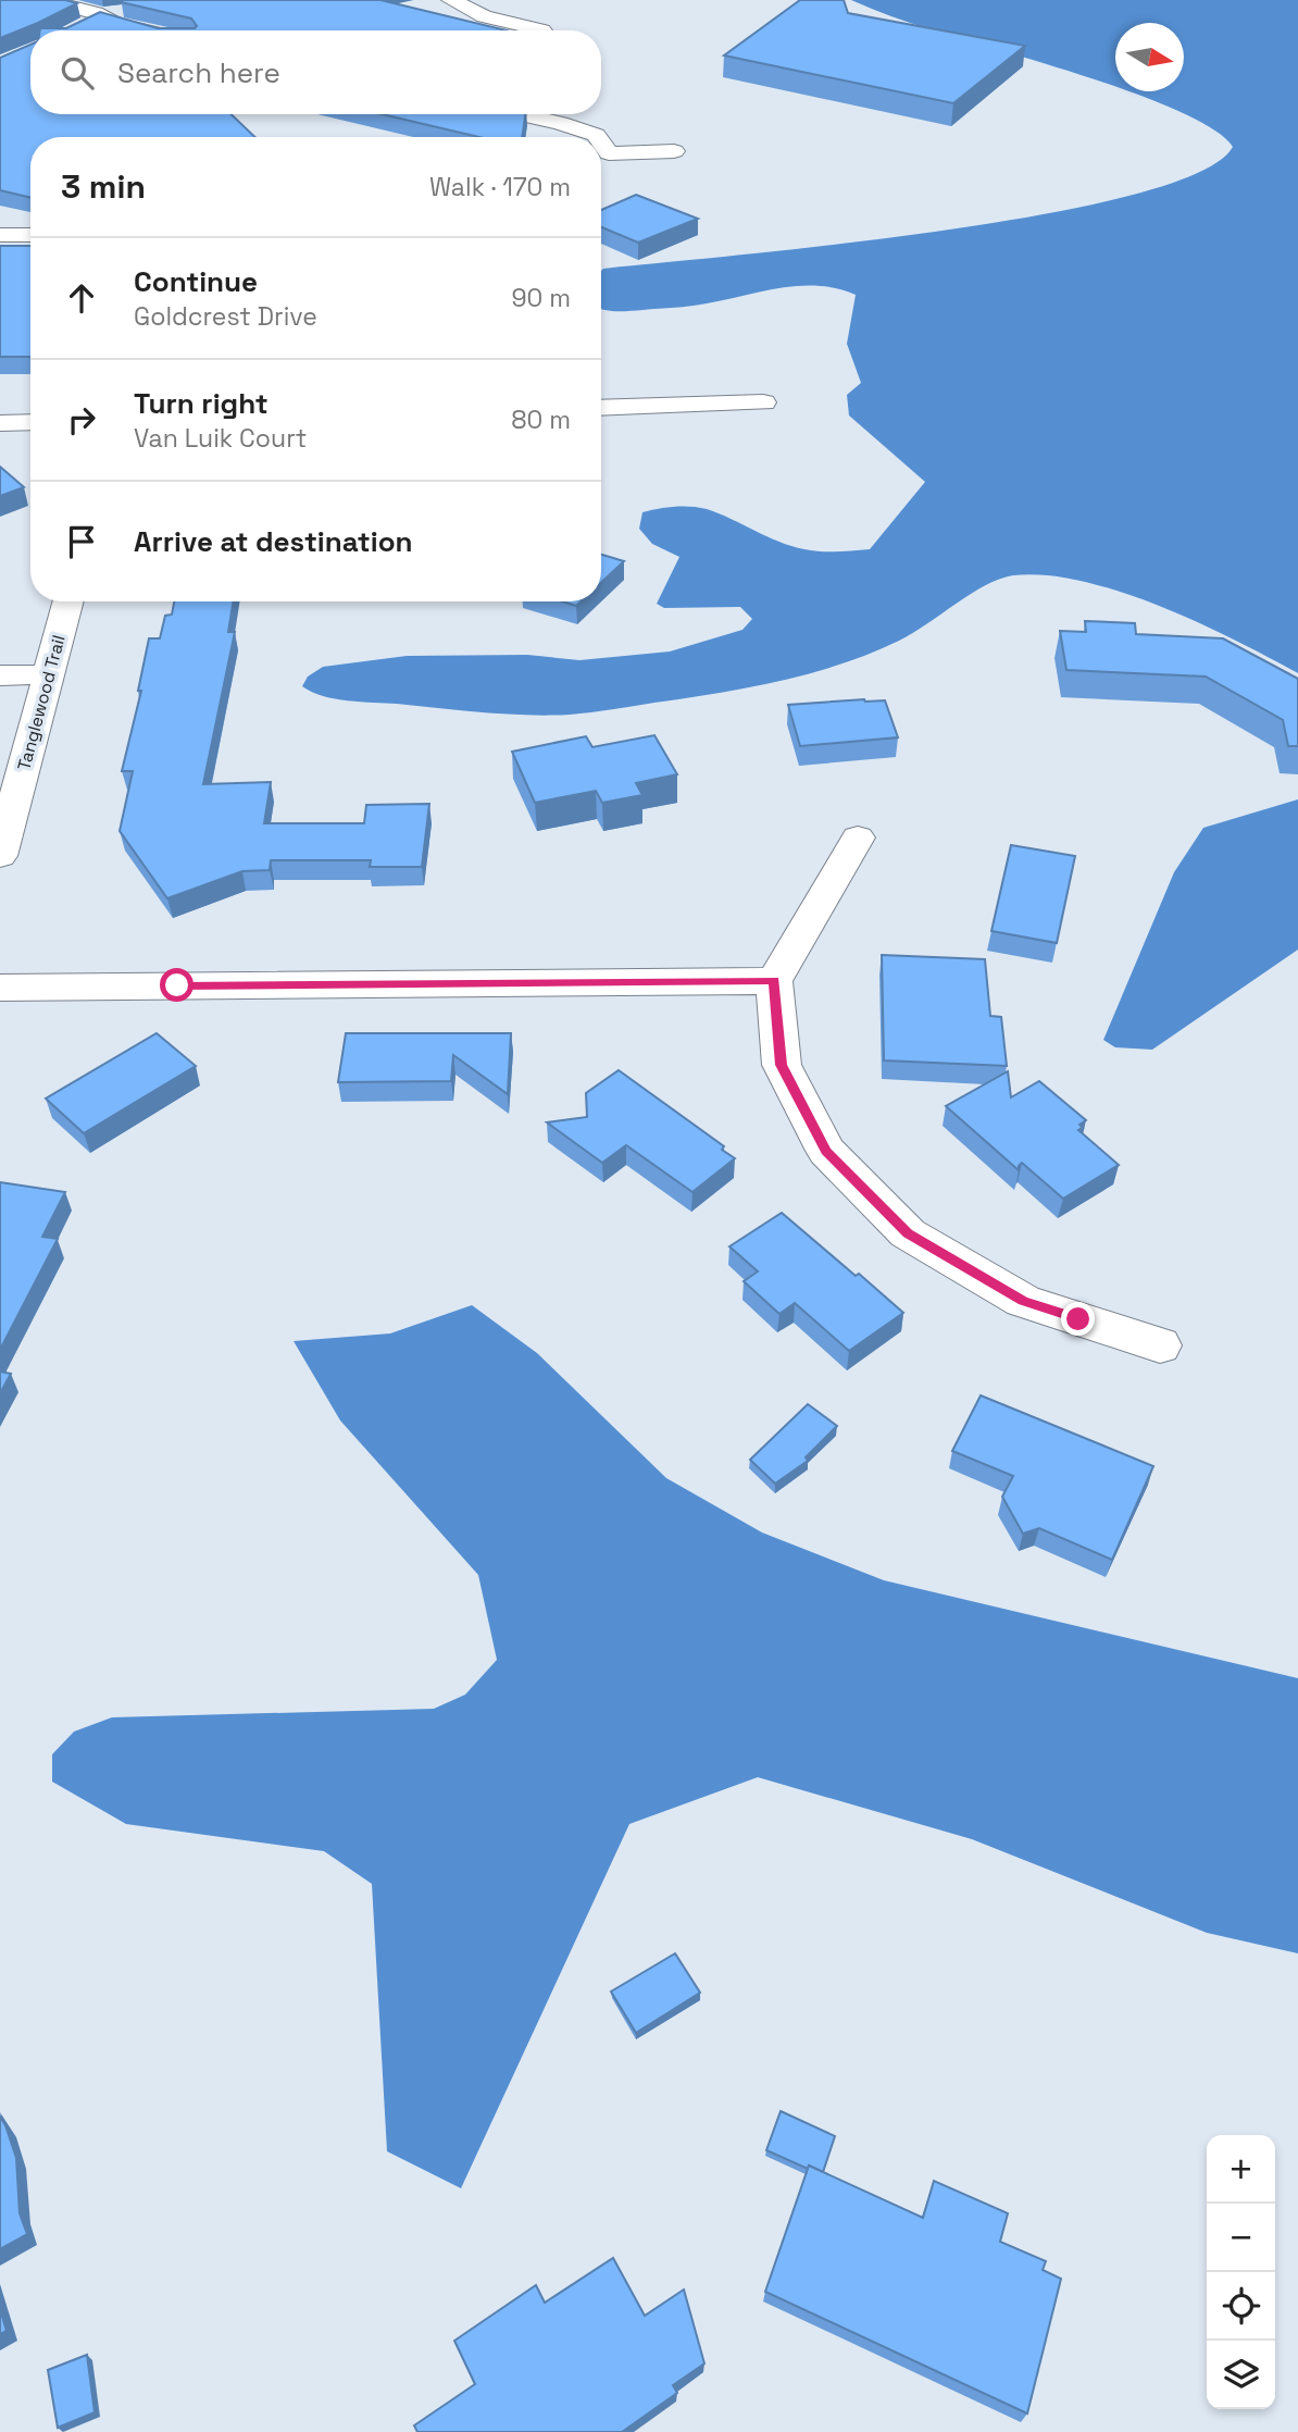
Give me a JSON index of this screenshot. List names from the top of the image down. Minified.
{"streets":{"street":["Tanglewood Trail"]},"north":"right","page":{"search":"Search here","heading":["3 min","Walk · 170 m"],"list":[["Continue","Goldcrest Drive","90 m"],["Turn right","Van Luik Court","80 m"],"Arrive at destination"],"map_buttons":["+","−"]}}
